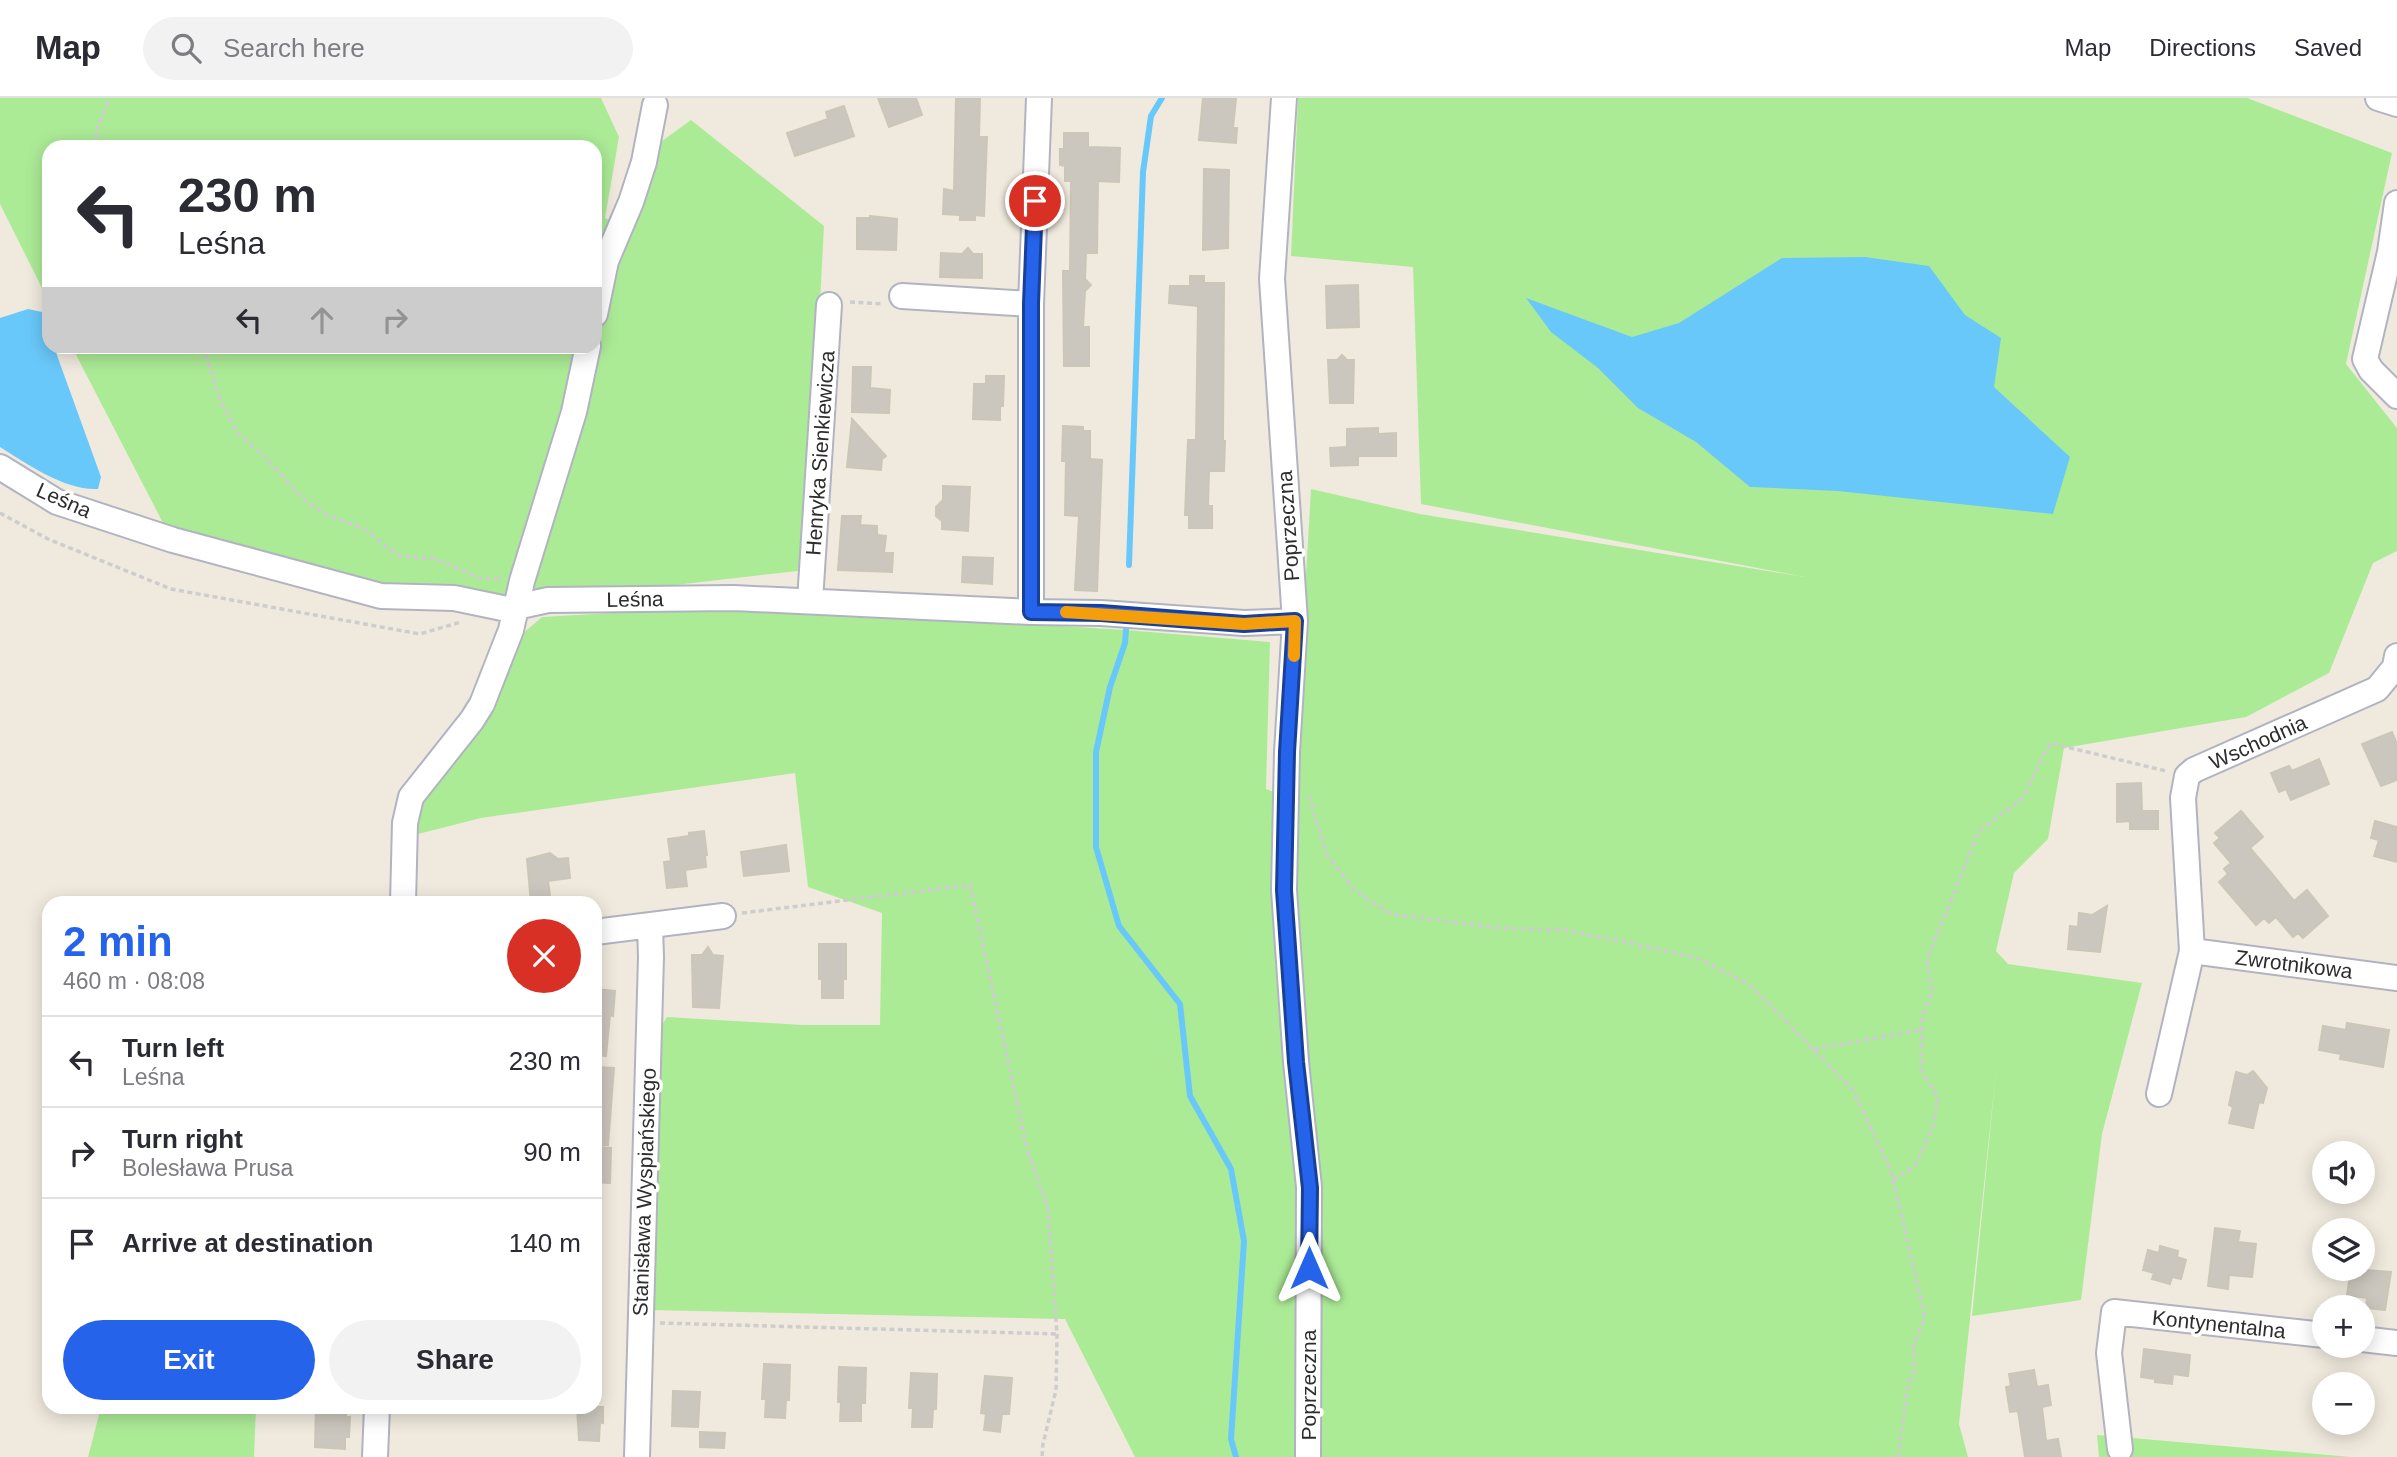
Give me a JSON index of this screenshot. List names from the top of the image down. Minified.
{"streets":{"street":["Henryka Sienkiewicza","Leśna","Poprzeczna","Wschodnia","Zwrotnikowa","Stanisława Wyspiańskiego","Kontynentalna"]},"crossings":[["Henryka Sienkiewicza","Leśna"],["Leśna","Poprzeczna"],["Wschodnia","Zwrotnikowa"]],"page":{"header":"Map","search":"Search here","nav":["Map","Directions","Saved"],"turn":["230 m","Leśna"],"heading":["2 min","460 m · 08:08"],"list":[{"name":"Turn left","note":"Leśna","value":"230 m"},{"name":"Turn right","note":"Bolesława Prusa","value":"90 m"},{"name":"Arrive at destination","value":"140 m"}],"map_buttons":["+","−"],"buttons":["Exit","Share"]}}
